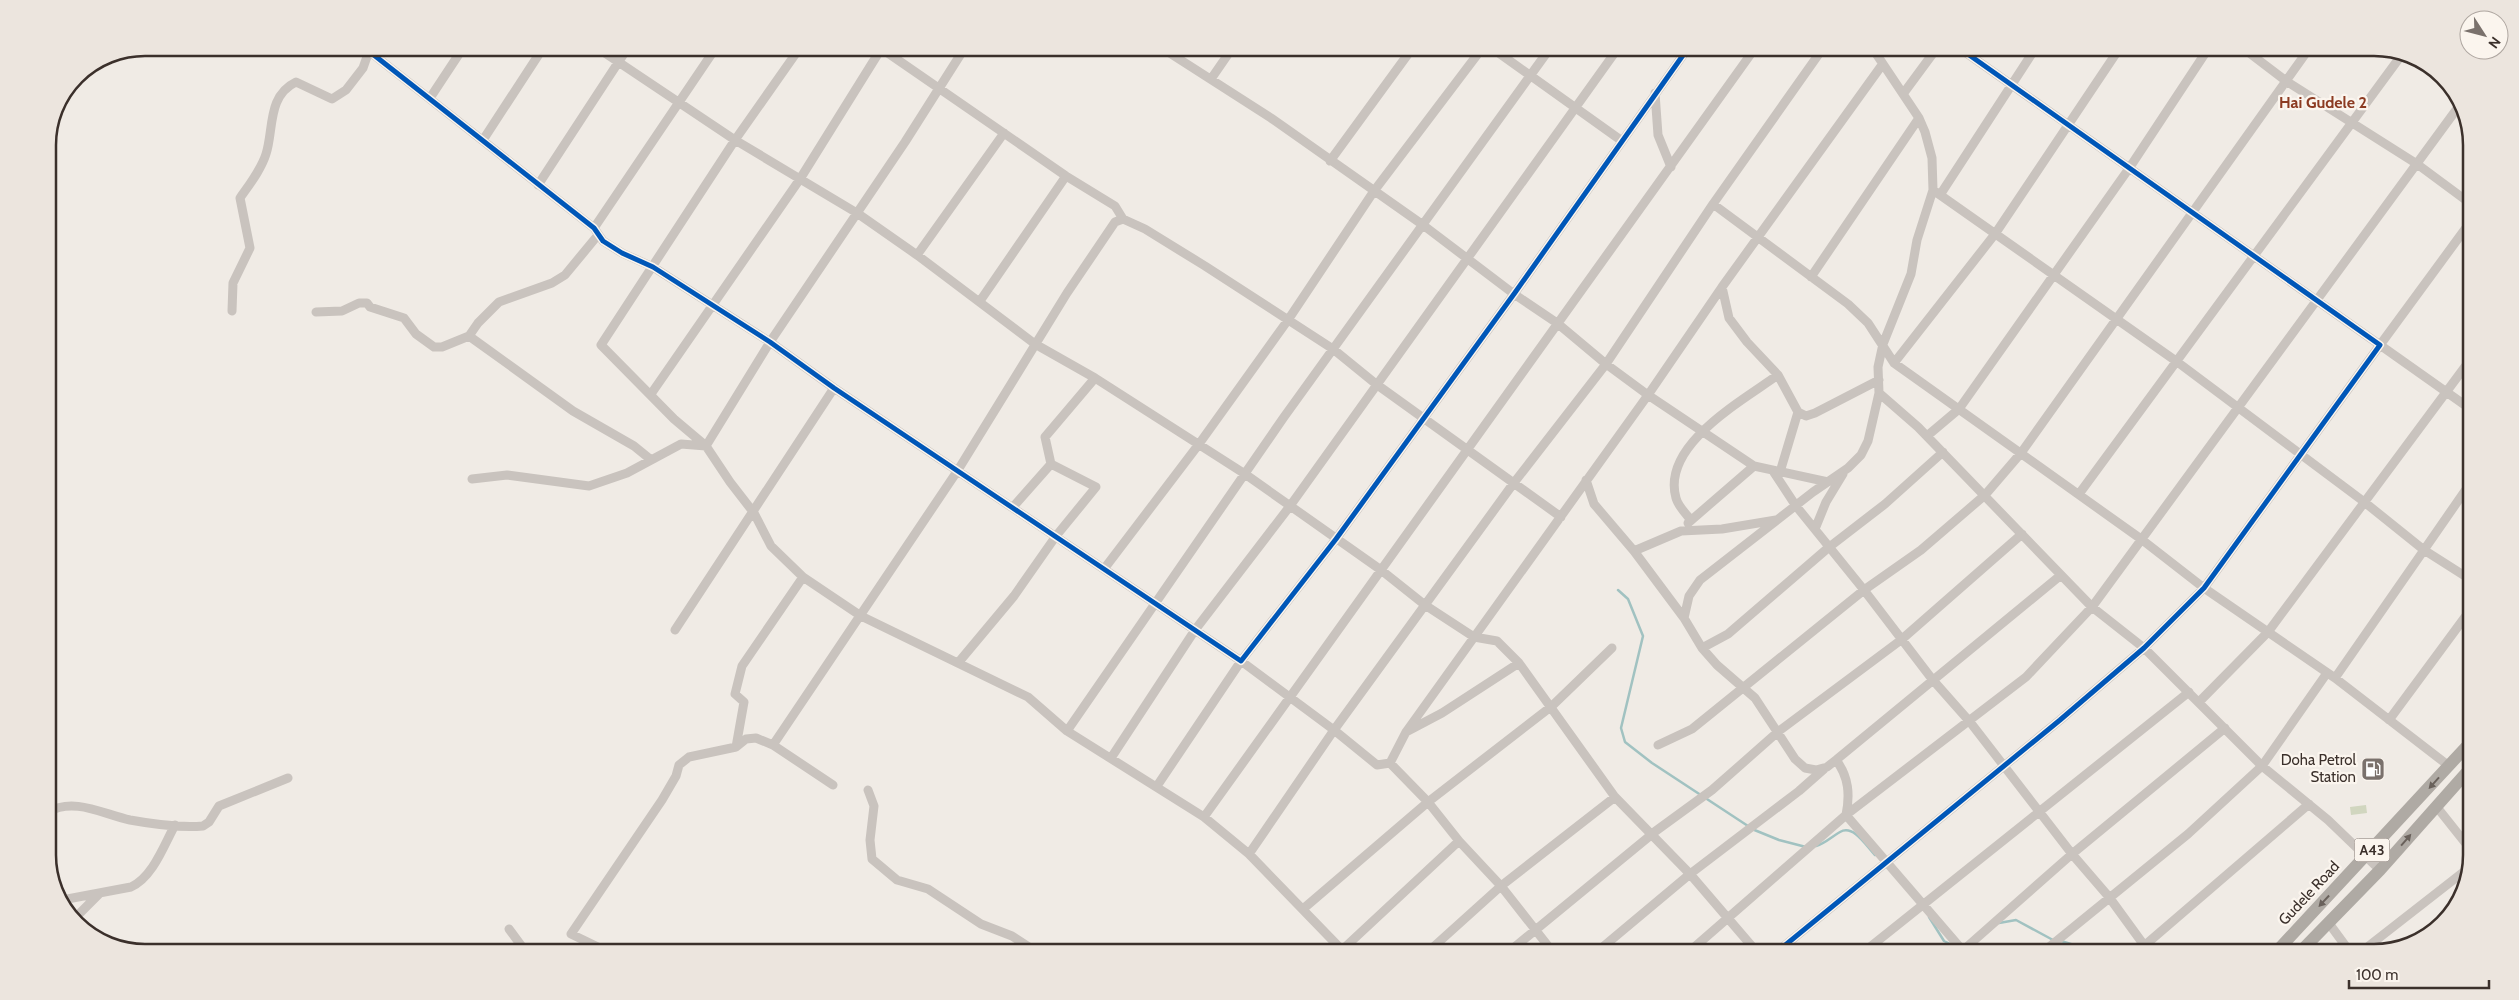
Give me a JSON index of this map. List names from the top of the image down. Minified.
{"streets":{"highway":["A43","Gudele Road"]},"districts":["Hai Gudele 2"],"places":{"fuel station":["Doha Petrol Station"]},"scale_bar":"100 m","north":"bottom right"}
